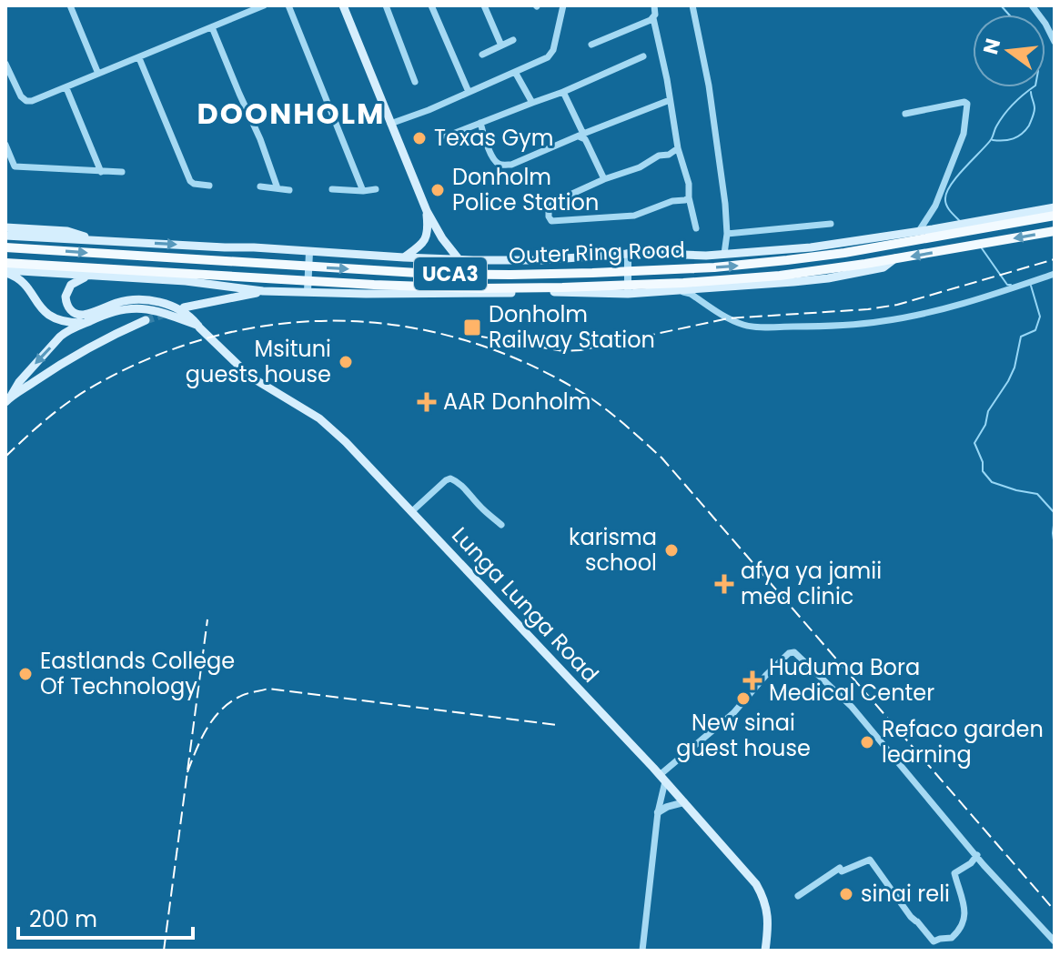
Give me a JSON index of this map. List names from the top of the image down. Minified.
{"streets":{"main road":["Outer Ring Road","UCA3","Lunga Lunga Road"]},"crossings":[["Outer Ring Road","UCA3"],["Outer Ring Road","Lunga Lunga Road"]],"districts":["DOONHOLM"],"places":{"other":["Texas Gym","Donholm Police Station","Msituni guests house","karisma school","Eastlands College Of Technology","New sinai guest house","Refaco garden learning","sinai reli"],"transit":["Donholm Railway Station"],"health":["AAR Donholm","afya ya jamii med clinic","Huduma Bora Medical Center"]},"scale_bar":"200 m","north":"left"}
